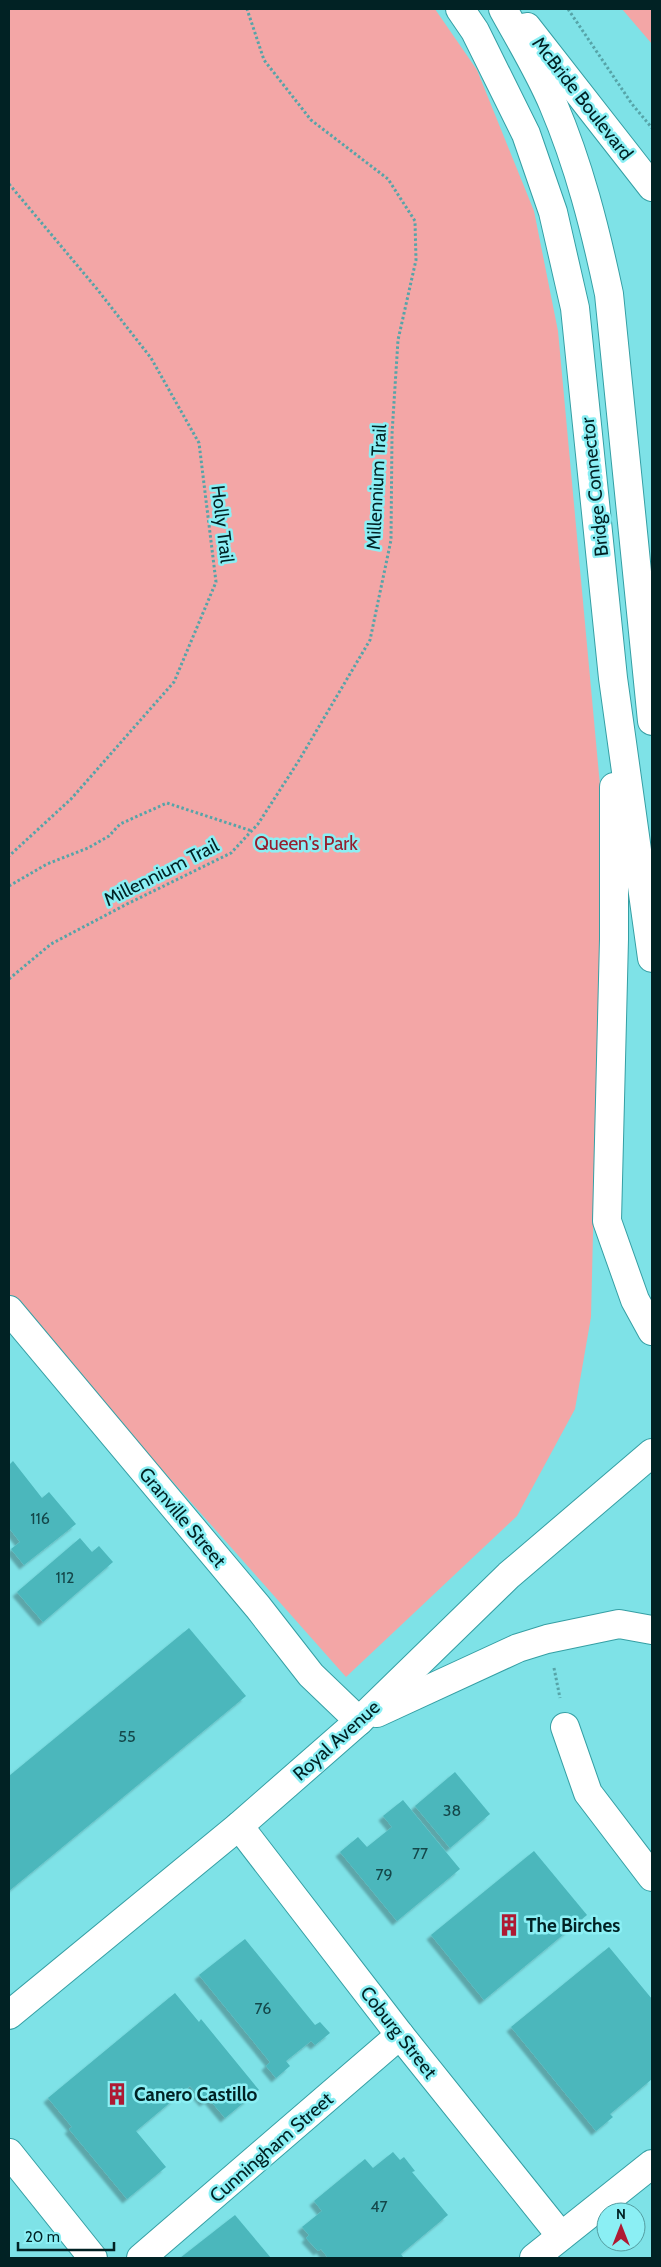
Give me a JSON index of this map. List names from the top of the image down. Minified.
{"streets":{"main road":["McBride Boulevard","Bridge Connector","Granville Street","Royal Avenue","Coburg Street","Cunningham Street"],"path":["Millennium Trail","Holly Trail"]},"crossings":[["Granville Street","Royal Avenue"],["Royal Avenue","Coburg Street"],["Coburg Street","Cunningham Street"]],"parks":["Queen's Park"],"places":{"building":["The Birches","Canero Castillo"]},"house_numbers":["116","112","55","38","77","79","76","47"],"scale_bar":"20 m","north":"top"}
